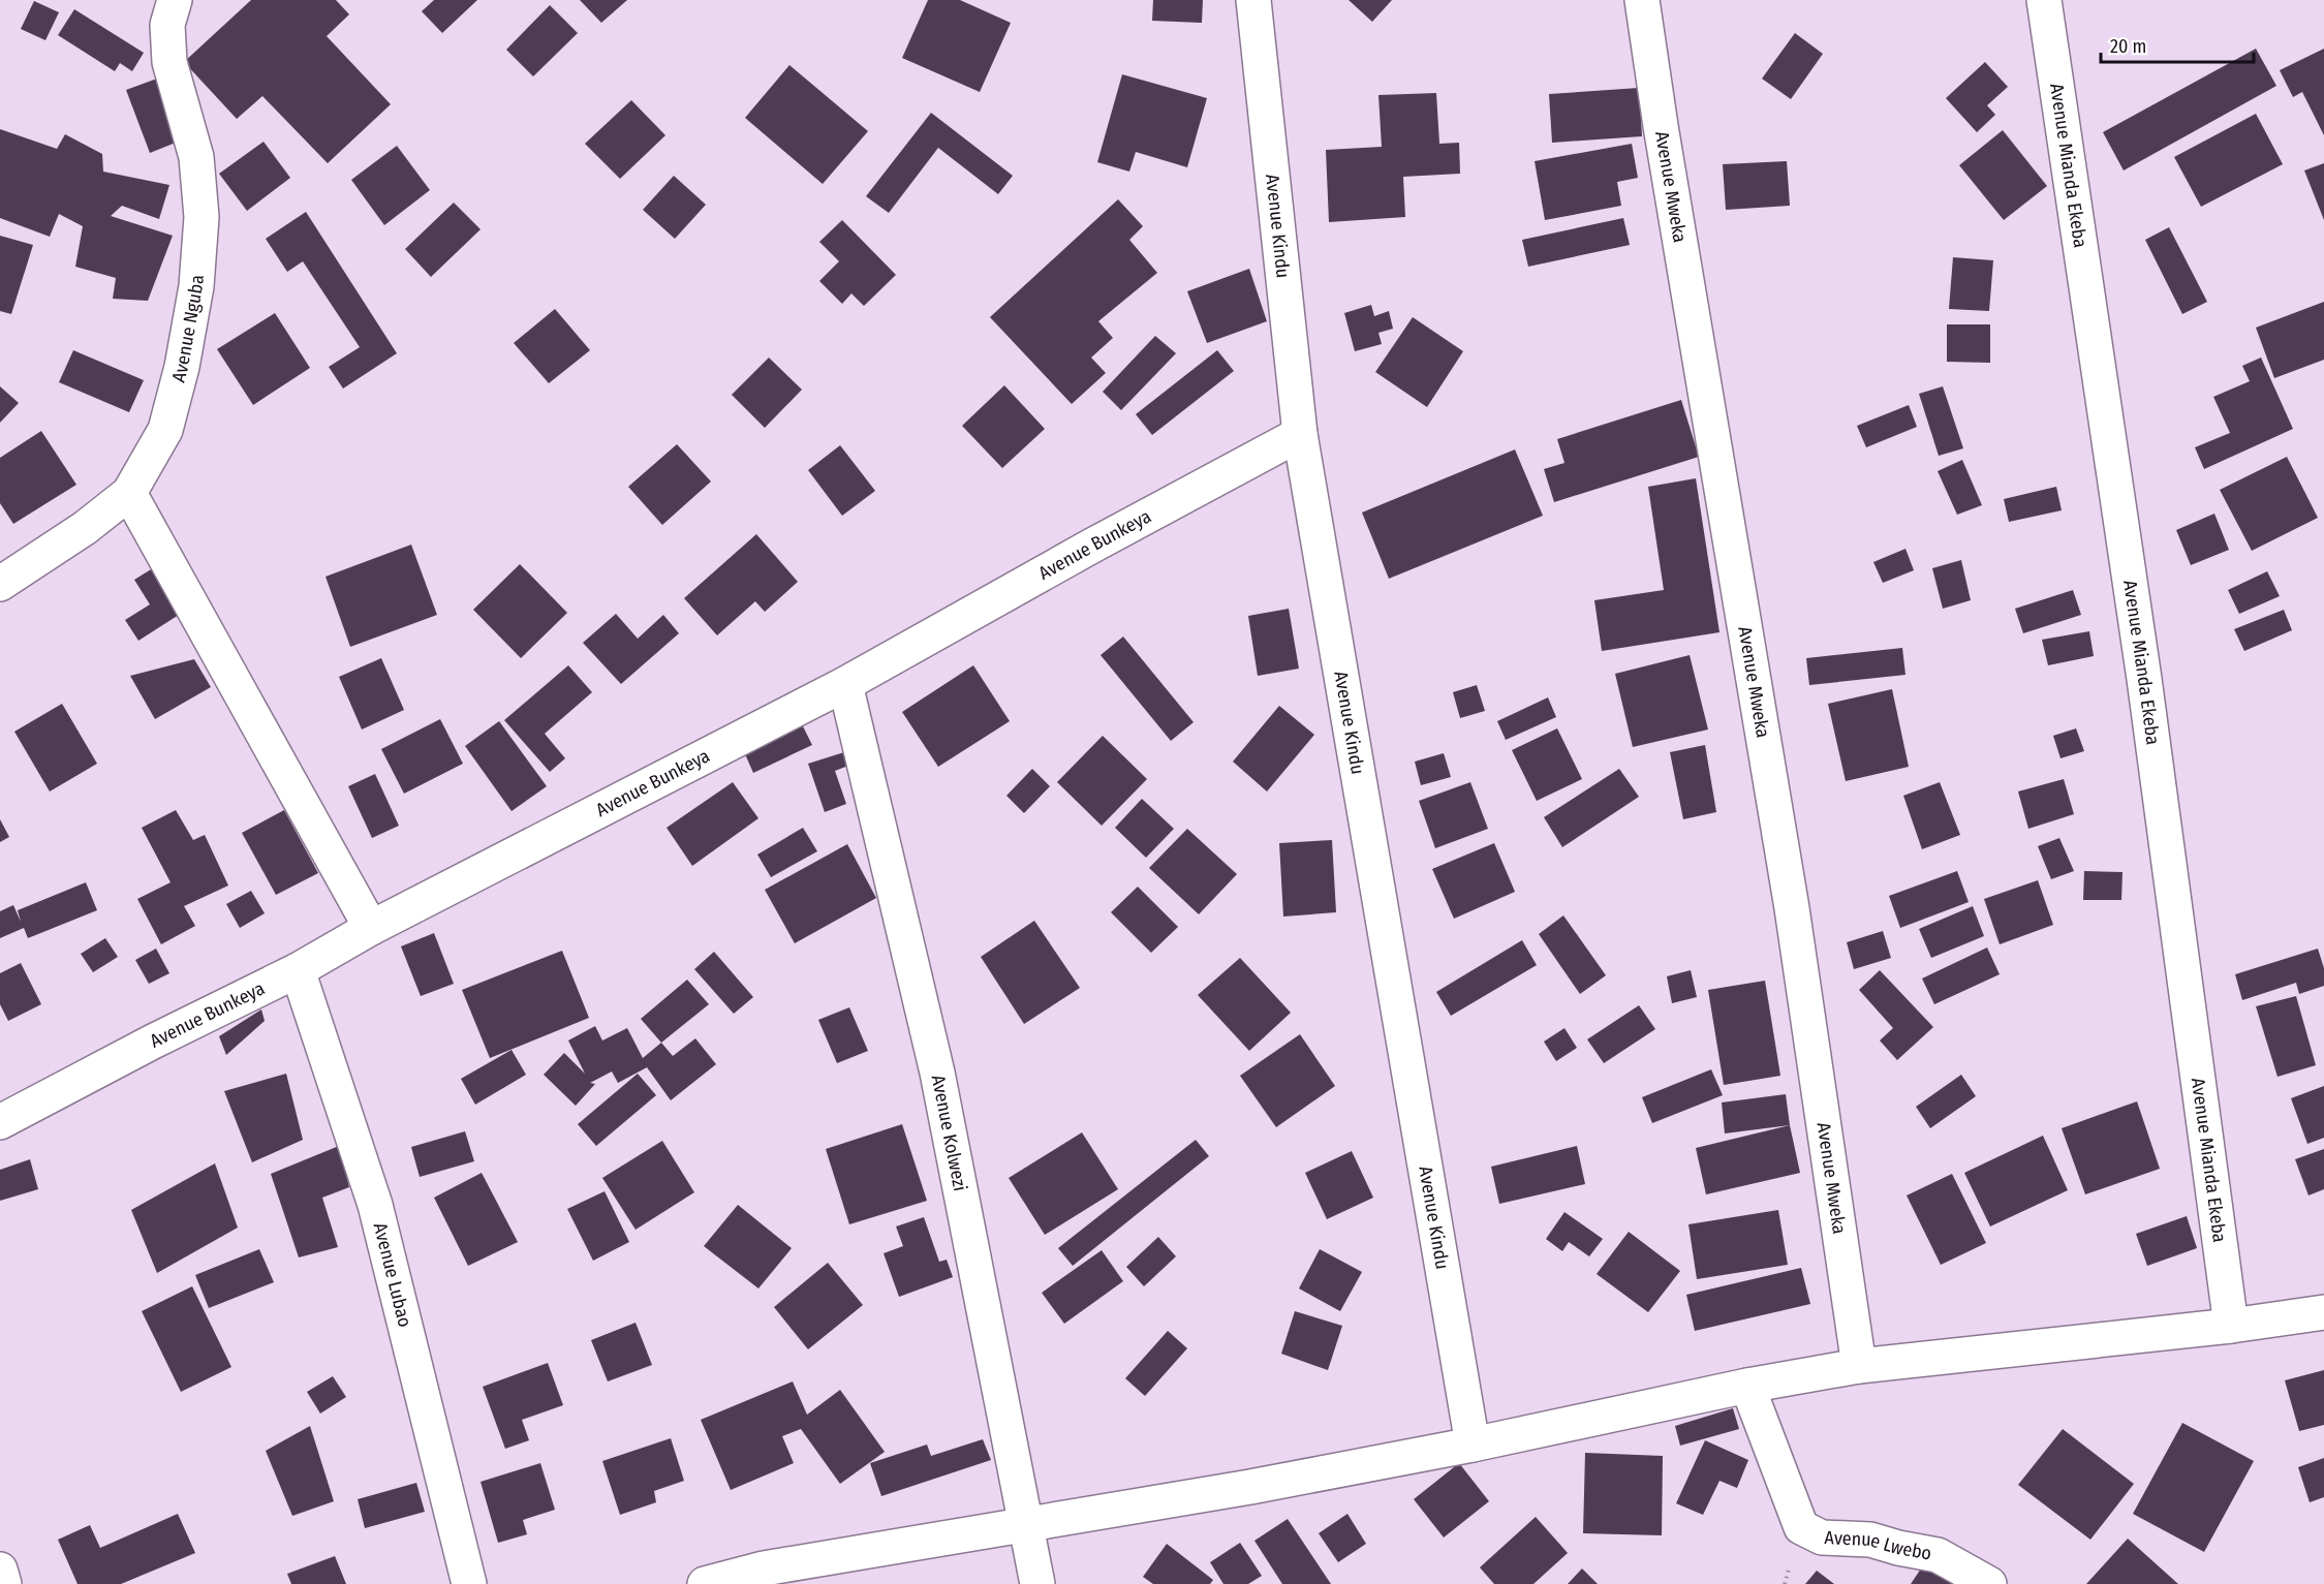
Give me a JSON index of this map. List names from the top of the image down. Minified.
{"streets":{"street":["Avenue Mianda Ekeba","Avenue Mweka","Avenue Kindu","Avenue Nguba","Avenue Bunkeya","Avenue Kolwezi","Avenue Lubao","Avenue Lwebo"]},"crossings":[["Avenue Kindu","Avenue Bunkeya"],["Avenue Bunkeya","Avenue Kolwezi"],["Avenue Bunkeya","Avenue Lubao"]],"scale_bar":"20 m"}
